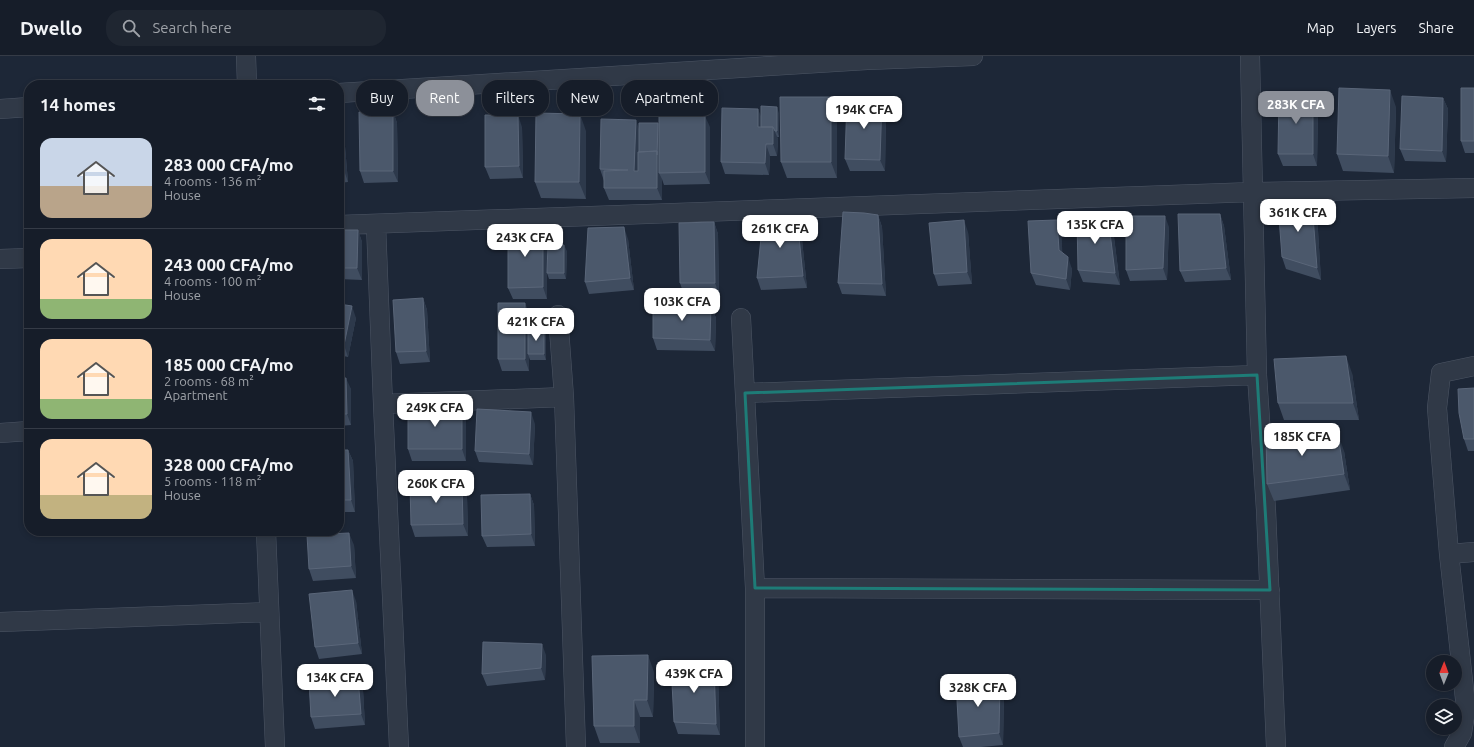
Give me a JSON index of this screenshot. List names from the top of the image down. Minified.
{"north":"top","page":{"header":"Dwello","search":"Search here","nav":["Map","Layers","Share"],"chip":["Buy","Rent","Filters","New","Apartment"],"heading":"14 homes","price":["283K CFA","194K CFA","361K CFA","135K CFA","261K CFA","243K CFA","103K CFA","421K CFA","249K CFA","185K CFA","260K CFA","439K CFA","134K CFA","328K CFA"],"list":[{"name":"283 000 CFA/mo","note":"4 rooms · 136 m² · House"},{"name":"243 000 CFA/mo","note":"4 rooms · 100 m² · House"},{"name":"185 000 CFA/mo","note":"2 rooms · 68 m² · Apartment"},{"name":"328 000 CFA/mo","note":"5 rooms · 118 m² · House"}]}}
